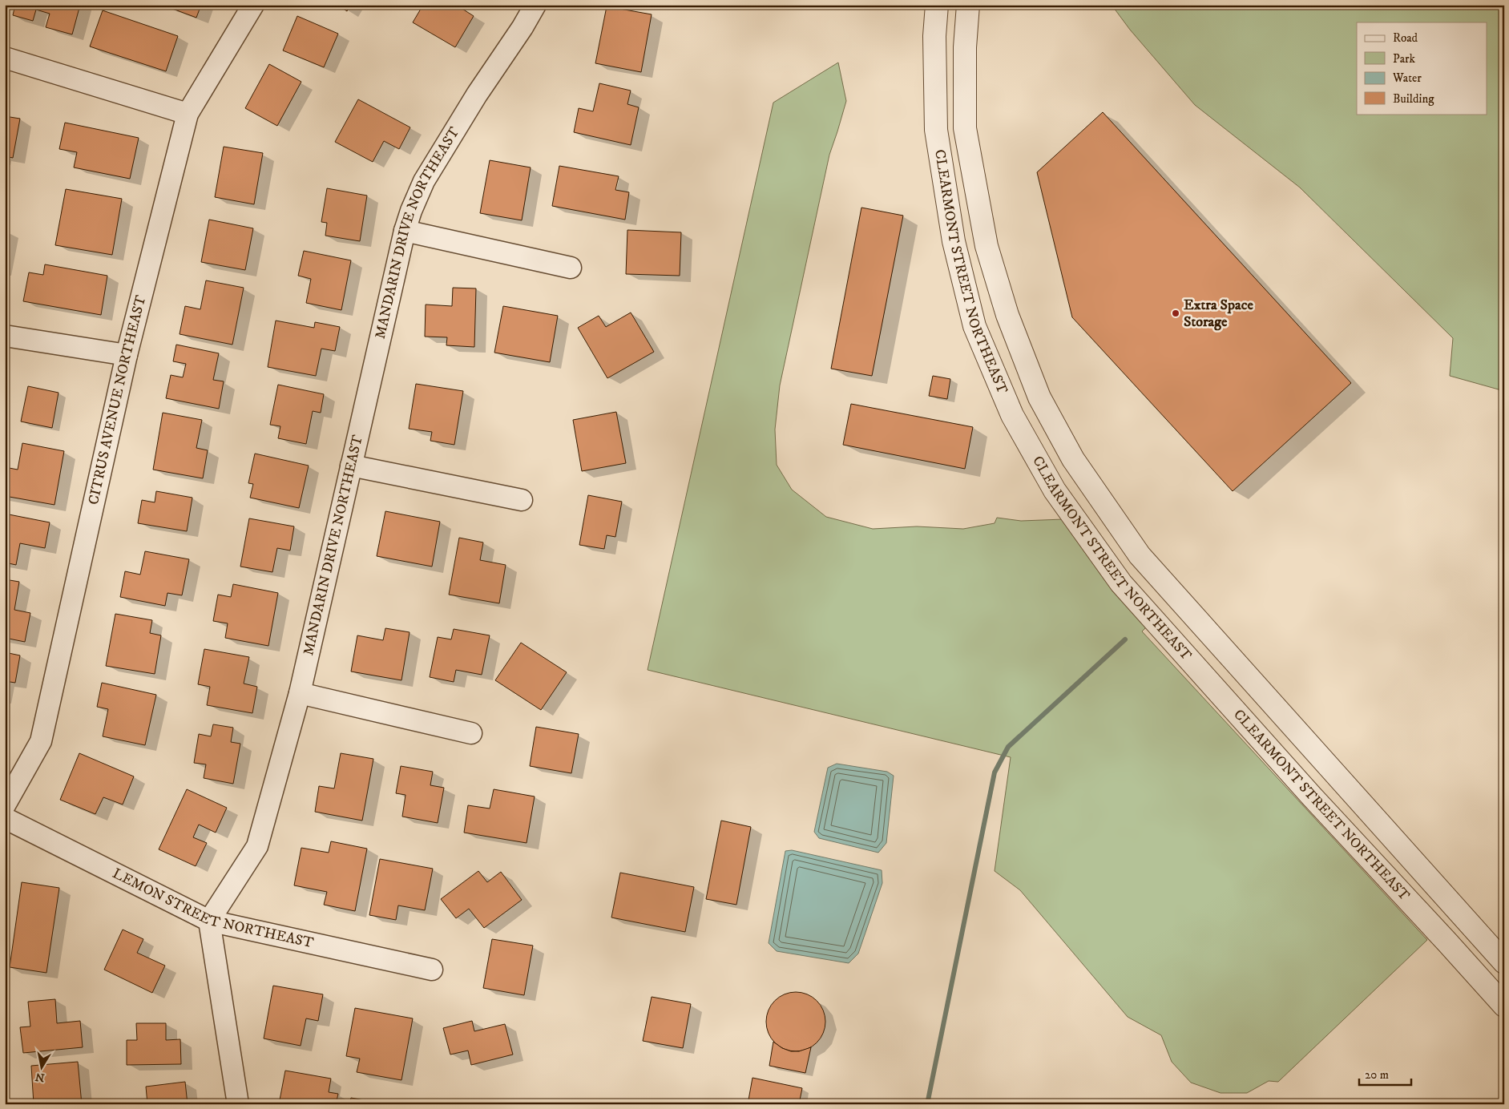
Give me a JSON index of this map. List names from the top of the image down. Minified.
{"streets":{"street":["MANDARIN DRIVE NORTHEAST","CLEARMONT STREET NORTHEAST","CITRUS AVENUE NORTHEAST","LEMON STREET NORTHEAST"]},"crossings":[["MANDARIN DRIVE NORTHEAST","LEMON STREET NORTHEAST"]],"places":["Extra Space Storage"],"legend":["Road","Park","Water","Building"],"scale_bar":"20 m","north":"bottom"}
